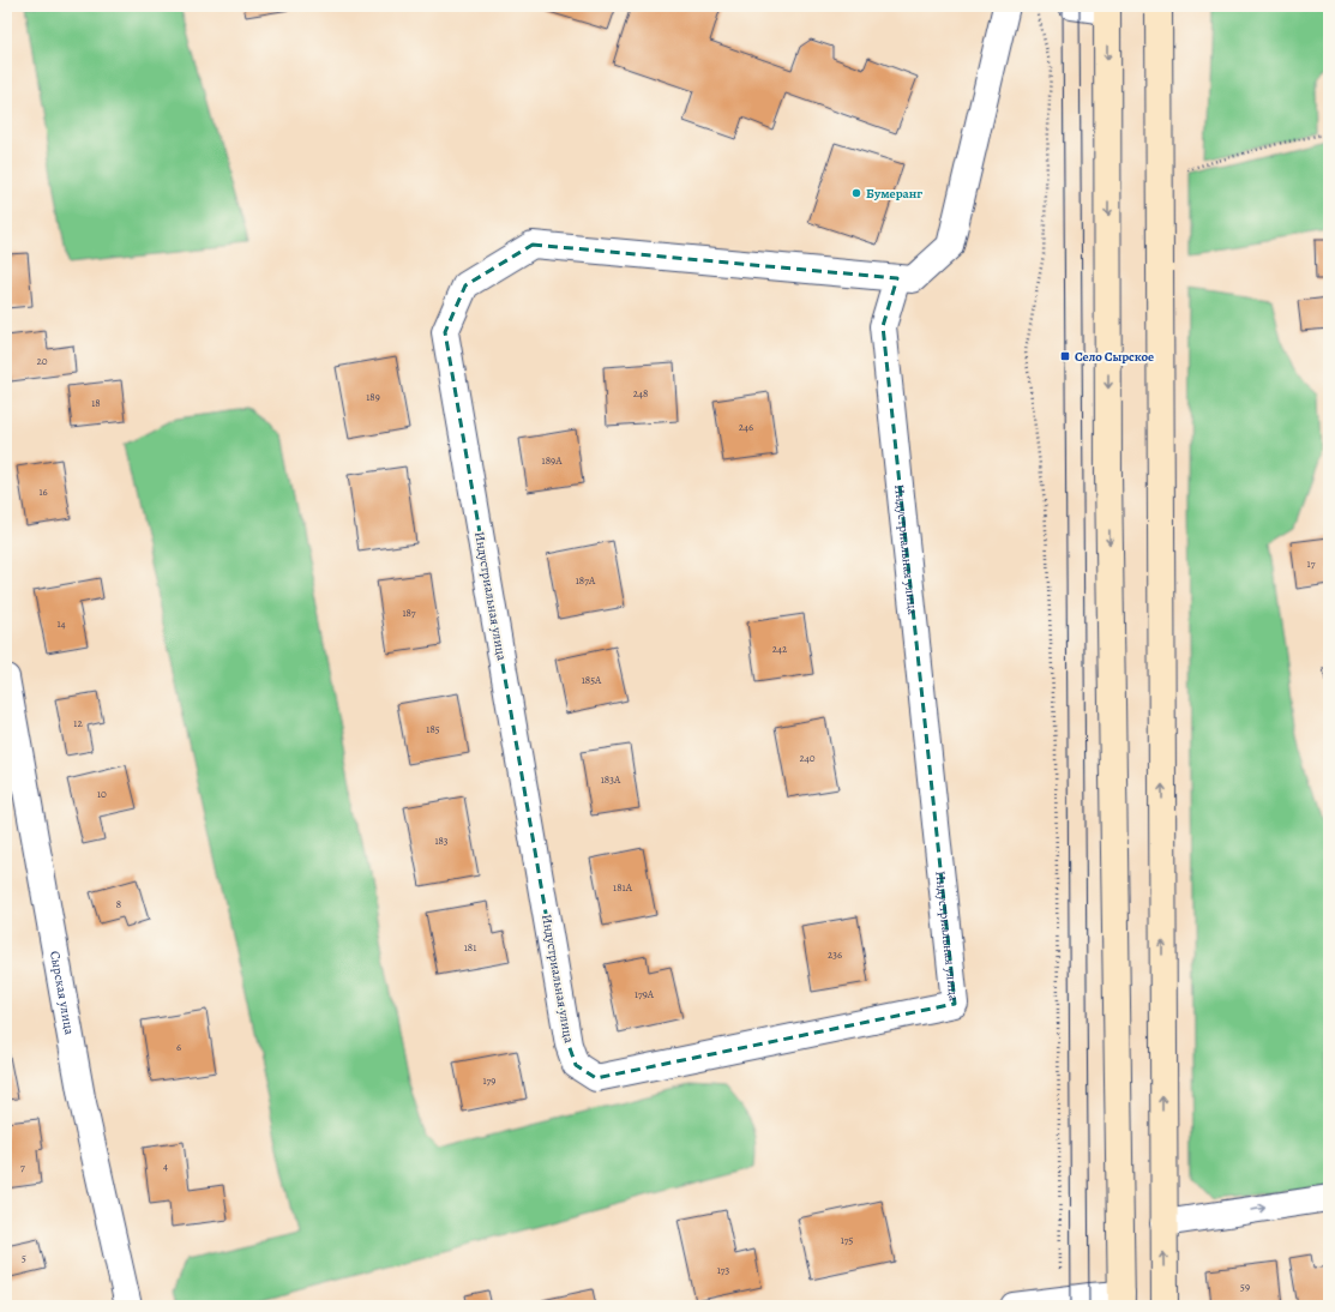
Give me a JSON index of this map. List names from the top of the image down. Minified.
{"streets":{"street":["Индустриальная улица","Сырская улица"]},"places":{"other":["Бумеранг"],"transit":["Село Сырское"]},"house_numbers":["20","248","189","18","246","189А","16","17","187А","187","14","242","185А","12","185","240","183А","10","183","181А","8","181","236","179А","6","179","4","7","175","5","173","59"]}
